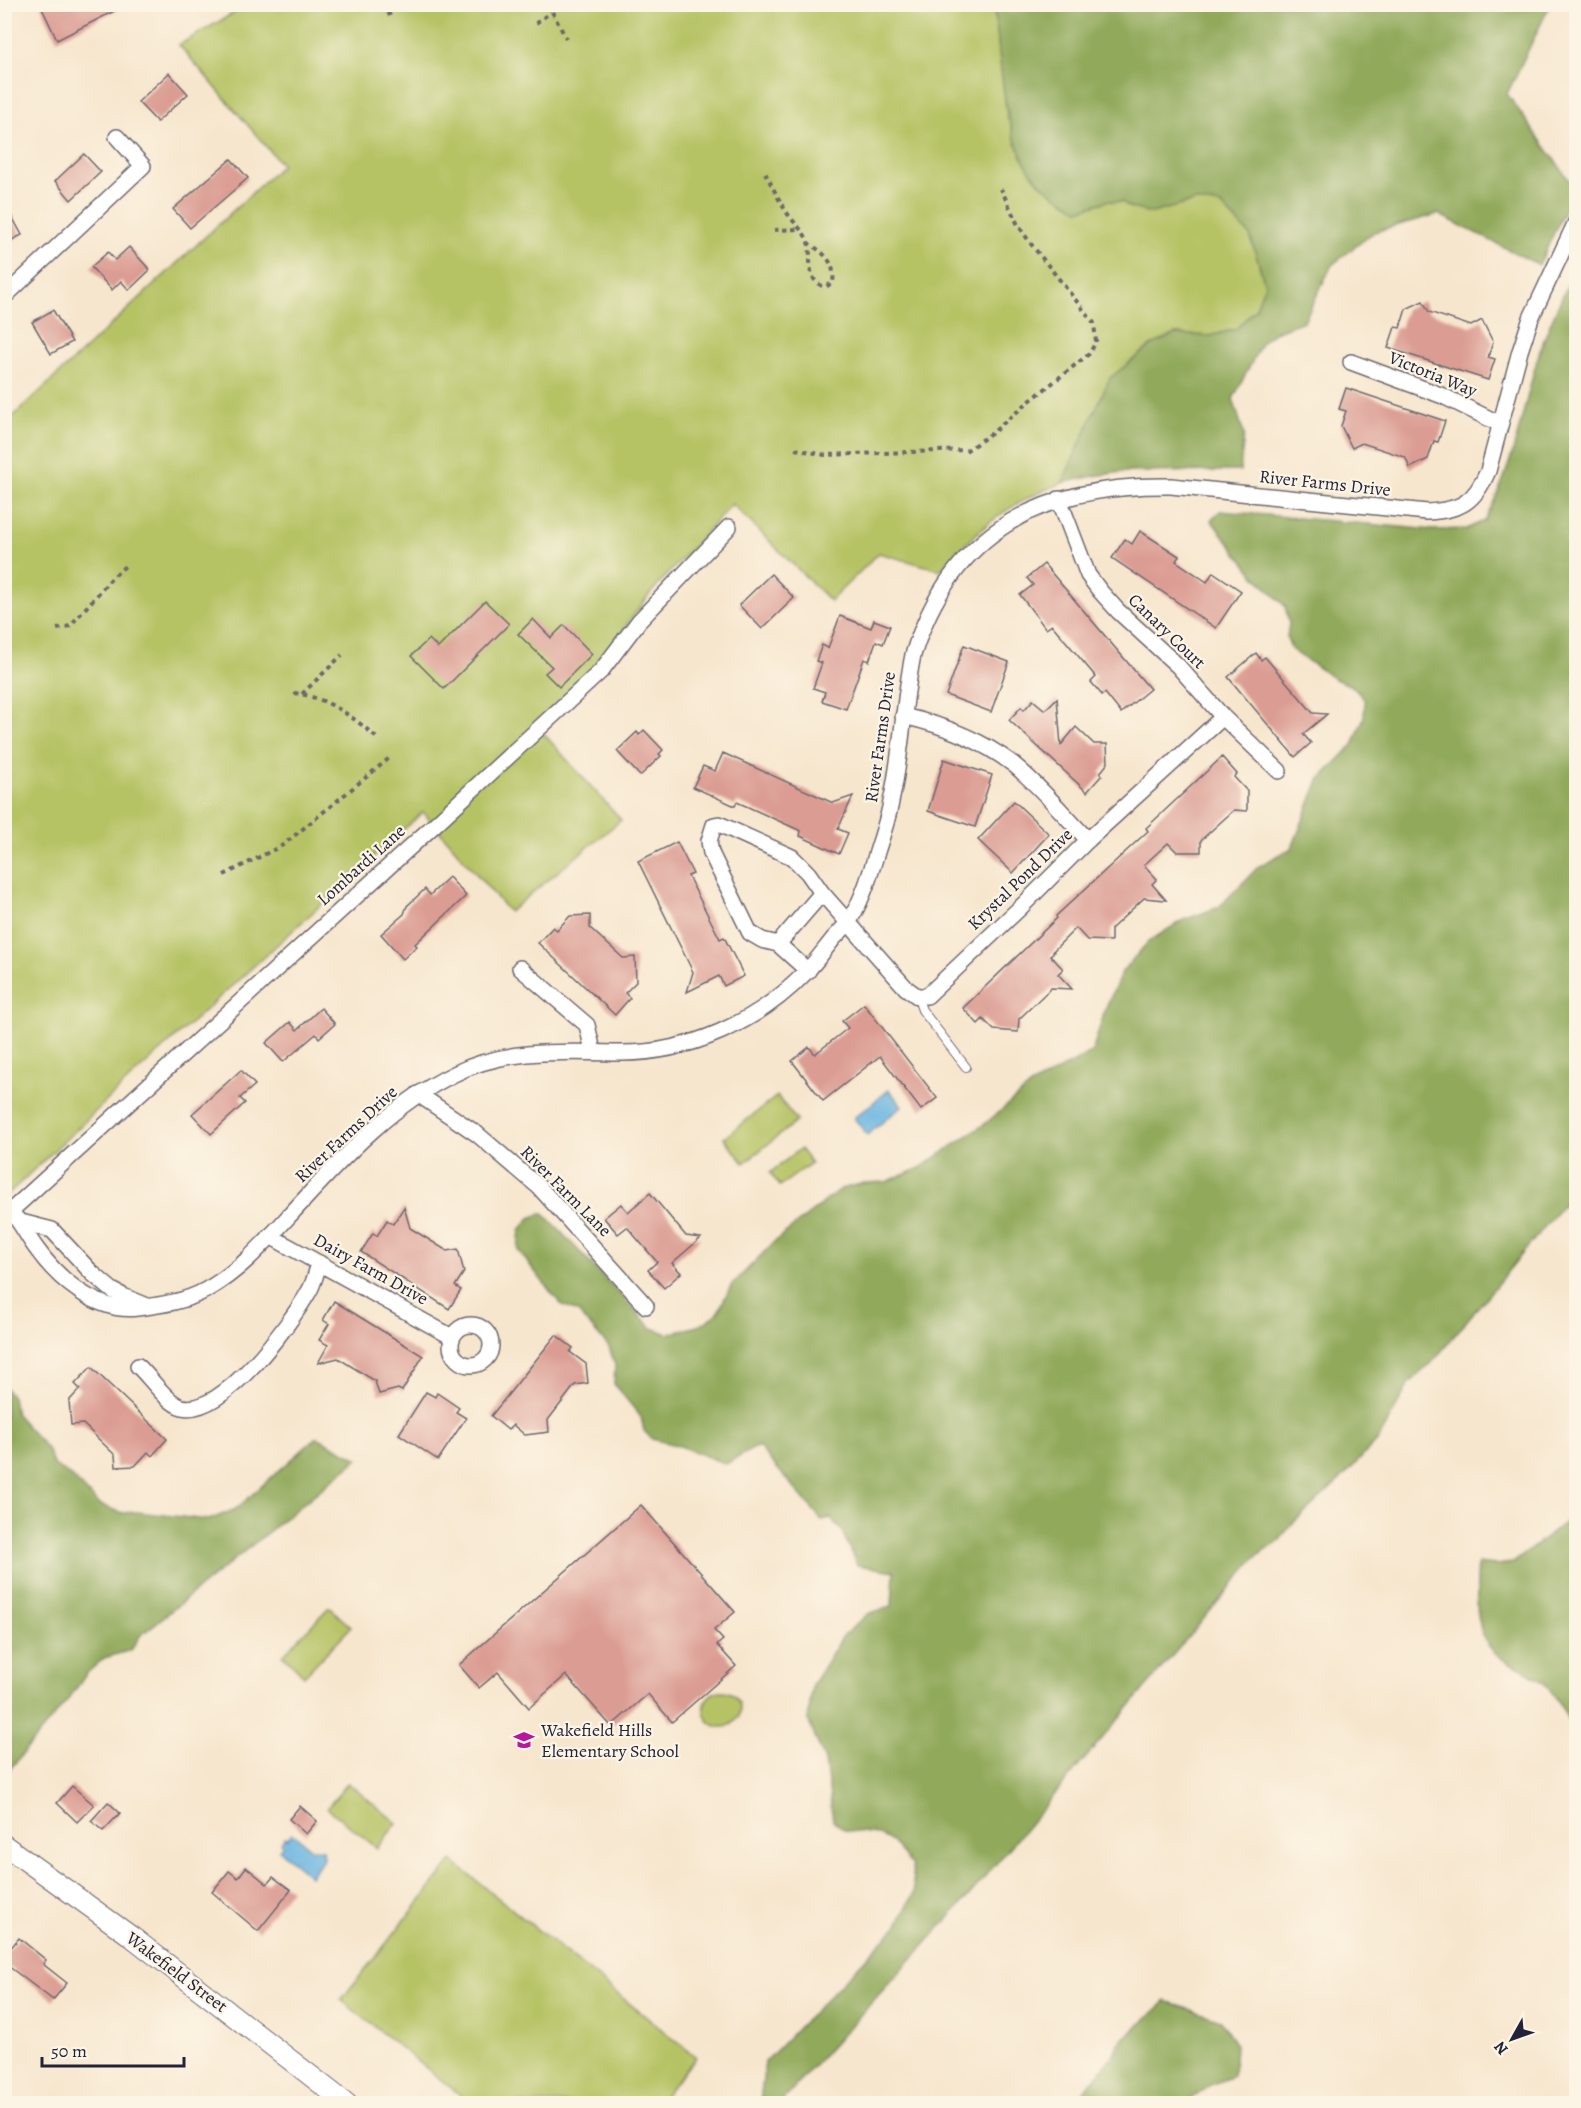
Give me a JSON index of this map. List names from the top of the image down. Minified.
{"streets":{"street":["Victoria Way","River Farms Drive","Canary Court","Lombardi Lane","Krystal Pond Drive","River Farm Lane","Dairy Farm Drive","Wakefield Street"]},"crossings":[["Victoria Way","River Farms Drive"],["River Farms Drive","Canary Court"],["River Farms Drive","Lombardi Lane"],["River Farms Drive","River Farm Lane"],["River Farms Drive","Dairy Farm Drive"],["Canary Court","Krystal Pond Drive"]],"places":{"school or university":["Wakefield Hills Elementary School"]},"scale_bar":"50 m","north":"bottom left"}
